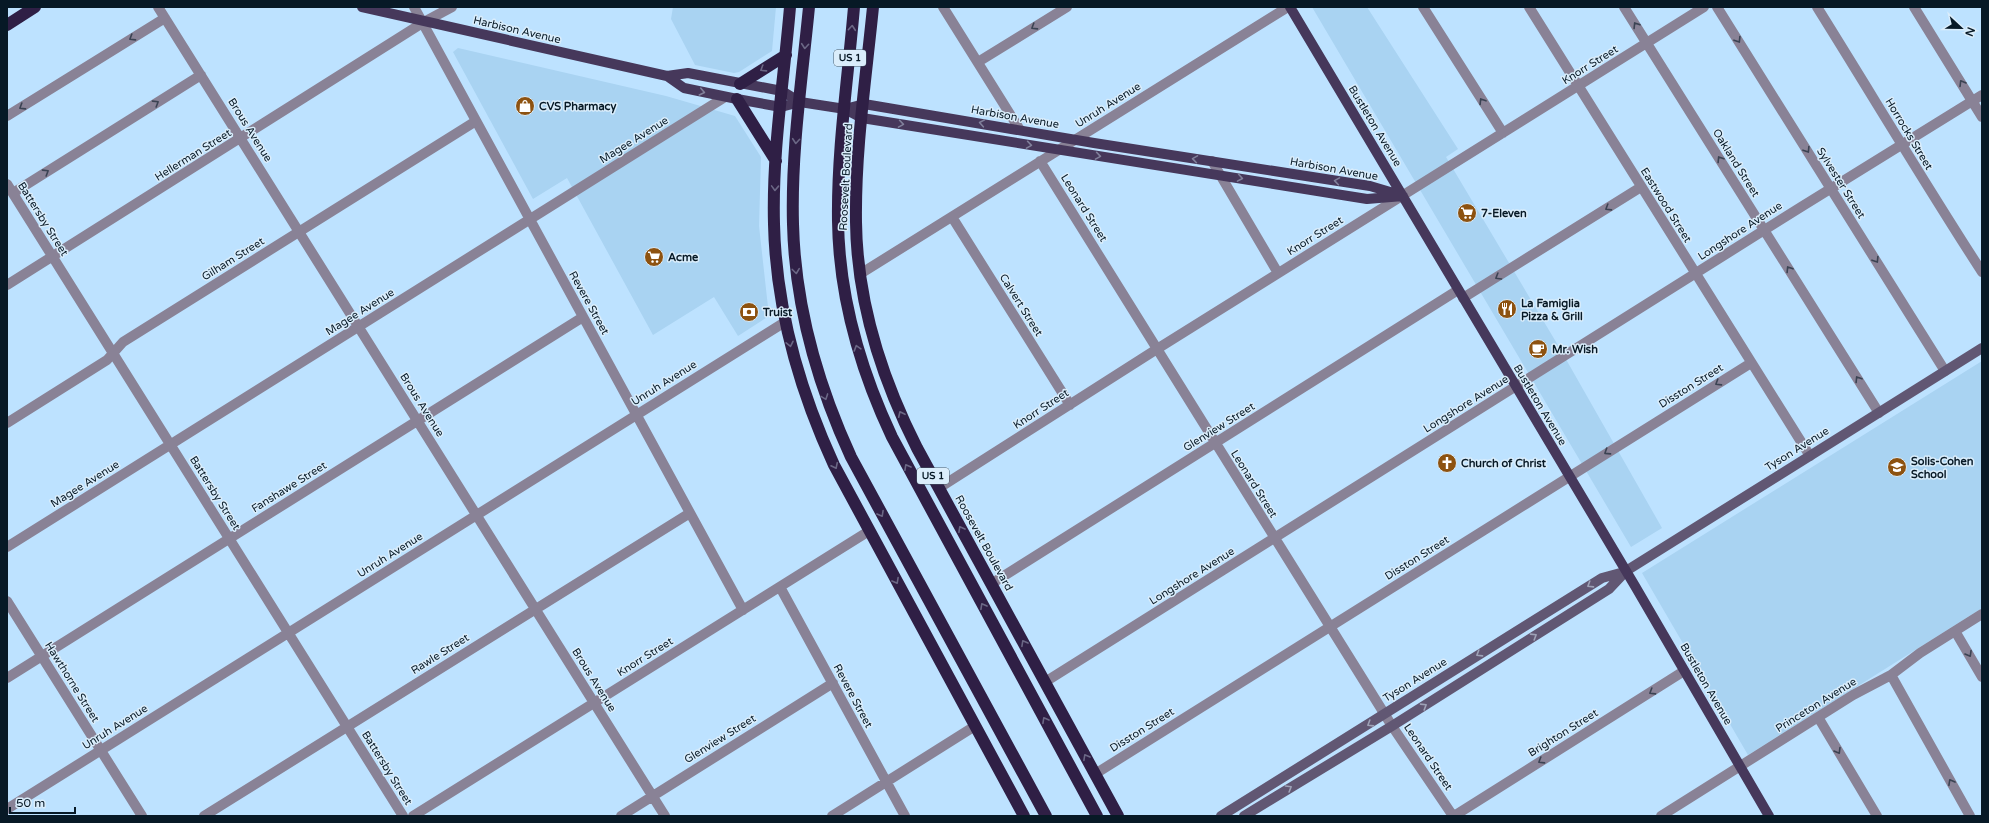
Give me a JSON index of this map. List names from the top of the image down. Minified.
{"streets":{"highway":["US 1","Roosevelt Boulevard"],"main road":["Harbison Avenue","Bustleton Avenue"],"street":["Knorr Street","Unruh Avenue","Brous Avenue","Horrocks Street","Magee Avenue","Hellerman Street","Oakland Street","Sylvester Street","Eastwood Street","Leonard Street","Battersby Street","Longshore Avenue","Gilham Street","Revere Street","Calvert Street","Disston Street","Glenview Street","Tyson Avenue","Fanshawe Street","Rawle Street","Hawthorne Street","Princeton Avenue","Brighton Street"]},"crossings":[["Harbison Avenue","Knorr Street"],["Harbison Avenue","Unruh Avenue"],["Harbison Avenue","Bustleton Avenue"],["Harbison Avenue","Magee Avenue"],["Harbison Avenue","Hellerman Street"],["Harbison Avenue","Roosevelt Boulevard"],["Harbison Avenue","Revere Street"],["Knorr Street","Bustleton Avenue"],["Knorr Street","Brous Avenue"],["Knorr Street","Oakland Street"],["Knorr Street","Roosevelt Boulevard"],["Knorr Street","Eastwood Street"],["Knorr Street","Leonard Street"],["Knorr Street","Revere Street"],["Knorr Street","Calvert Street"],["Unruh Avenue","Bustleton Avenue"],["Unruh Avenue","Brous Avenue"],["Unruh Avenue","Roosevelt Boulevard"],["Unruh Avenue","Leonard Street"],["Unruh Avenue","Battersby Street"],["Unruh Avenue","Revere Street"],["Unruh Avenue","Calvert Street"],["Unruh Avenue","Hawthorne Street"],["Bustleton Avenue","Longshore Avenue"],["Bustleton Avenue","Disston Street"],["Bustleton Avenue","Glenview Street"],["Bustleton Avenue","Tyson Avenue"],["Bustleton Avenue","Princeton Avenue"],["Bustleton Avenue","Brighton Street"],["Brous Avenue","Magee Avenue"],["Brous Avenue","Hellerman Street"],["Brous Avenue","Gilham Street"],["Brous Avenue","Glenview Street"],["Brous Avenue","Fanshawe Street"],["Brous Avenue","Rawle Street"],["Horrocks Street","Longshore Avenue"],["Magee Avenue","Battersby Street"],["Magee Avenue","Revere Street"],["Hellerman Street","Battersby Street"],["Hellerman Street","Revere Street"],["Oakland Street","Longshore Avenue"],["Oakland Street","Tyson Avenue"],["Roosevelt Boulevard","Longshore Avenue"],["Roosevelt Boulevard","Disston Street"],["Roosevelt Boulevard","Glenview Street"],["Sylvester Street","Longshore Avenue"],["Sylvester Street","Tyson Avenue"],["Eastwood Street","Longshore Avenue"],["Eastwood Street","Disston Street"],["Eastwood Street","Glenview Street"],["Eastwood Street","Tyson Avenue"],["Leonard Street","Longshore Avenue"],["Leonard Street","Disston Street"],["Leonard Street","Glenview Street"],["Leonard Street","Tyson Avenue"],["Leonard Street","Brighton Street"],["Battersby Street","Gilham Street"],["Battersby Street","Fanshawe Street"],["Battersby Street","Rawle Street"],["Gilham Street","Revere Street"],["Revere Street","Glenview Street"],["Revere Street","Fanshawe Street"],["Revere Street","Rawle Street"],["Fanshawe Street","Hawthorne Street"]],"one_way":["Oakland Street","Sylvester Street","Brighton Street"],"places":{"shop":["CVS Pharmacy"],"supermarket":["7-Eleven","Acme"],"restaurant":["La Famiglia Pizza & Grill"],"bank":["Truist"],"cafe":["Mr. Wish"],"church":["Church of Christ"],"school or university":["Solis-Cohen School"]},"scale_bar":"50 m","north":"right"}
